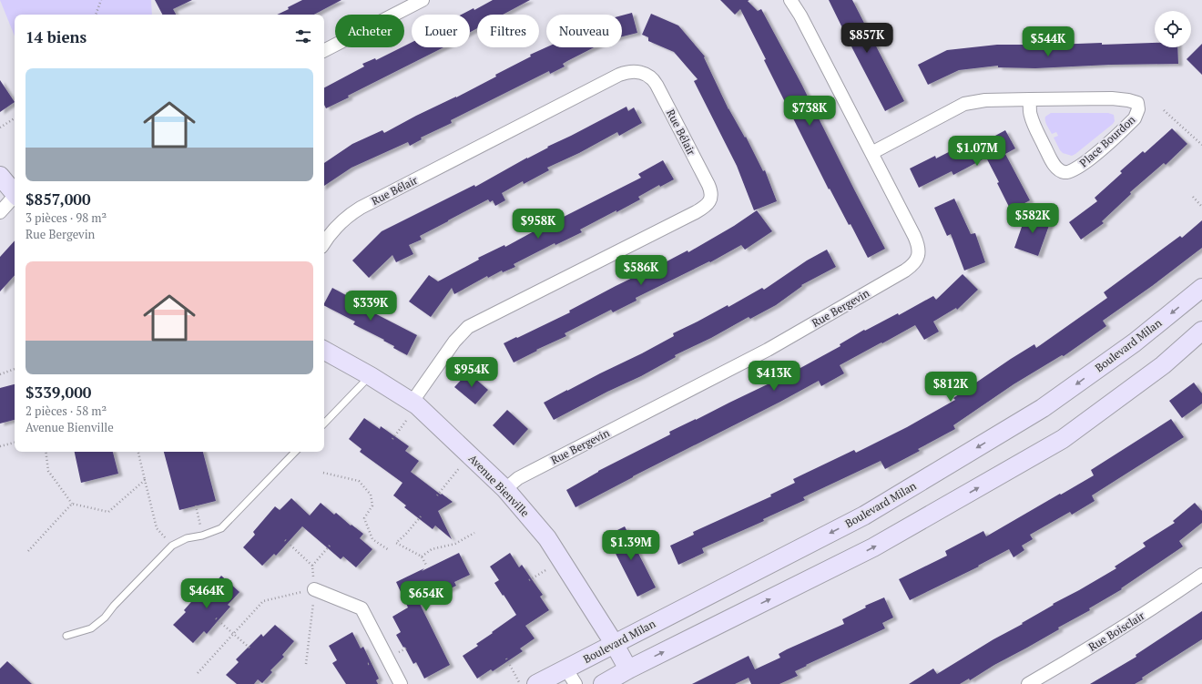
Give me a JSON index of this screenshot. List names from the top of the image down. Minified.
{"streets":{"main road":["Boulevard Milan","Avenue Bienville"],"street":["Rue Bélair","Place Bourdon","Rue Bergevin","Rue Boisclair"]},"crossings":[["Rue Bélair","Avenue Bienville"],["Place Bourdon","Rue Bergevin"],["Rue Bergevin","Avenue Bienville"],["Boulevard Milan","Avenue Bienville"]],"page":{"chip":["Acheter","Louer","Filtres","Nouveau"],"heading":"14 biens","price":["$857K","$544K","$738K","$1.07M","$582K","$958K","$586K","$339K","$954K","$413K","$812K","$1.39M","$464K","$654K"],"list":[{"name":"$857,000","note":"3 pièces · 98 m² · Rue Bergevin"},{"name":"$339,000","note":"2 pièces · 58 m² · Avenue Bienville"}]}}
